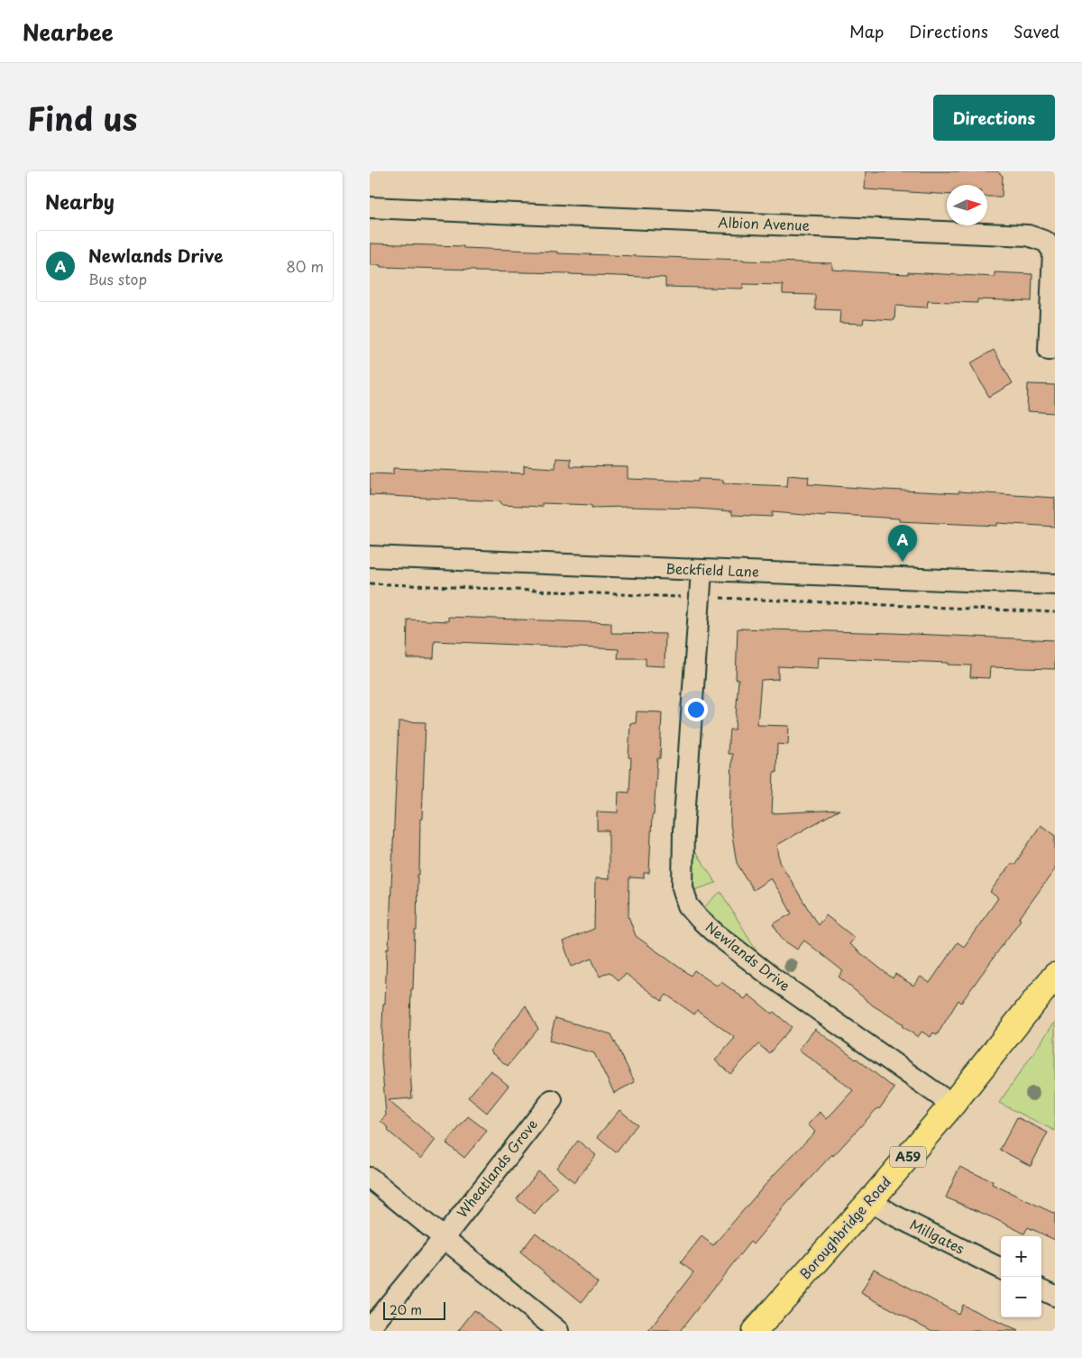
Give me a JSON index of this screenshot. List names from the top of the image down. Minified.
{"streets":{"main road":["A59","Boroughbridge Road"],"street":["Albion Avenue","Beckfield Lane","Newlands Drive","Wheatlands Grove","Millgates"]},"crossings":[["Beckfield Lane","Newlands Drive"],["Newlands Drive","Boroughbridge Road"],["Boroughbridge Road","Millgates"]],"scale_bar":"20 m","north":"right","page":{"header":"Nearbee","nav":["Map","Directions","Saved"],"title":"Find us","buttons":"Directions","heading":"Nearby","list":[{"mark":"A","name":"Newlands Drive","note":"Bus stop","value":"80 m"}],"pins":"A","map_buttons":["+","−"],"scale":"20 m"}}
